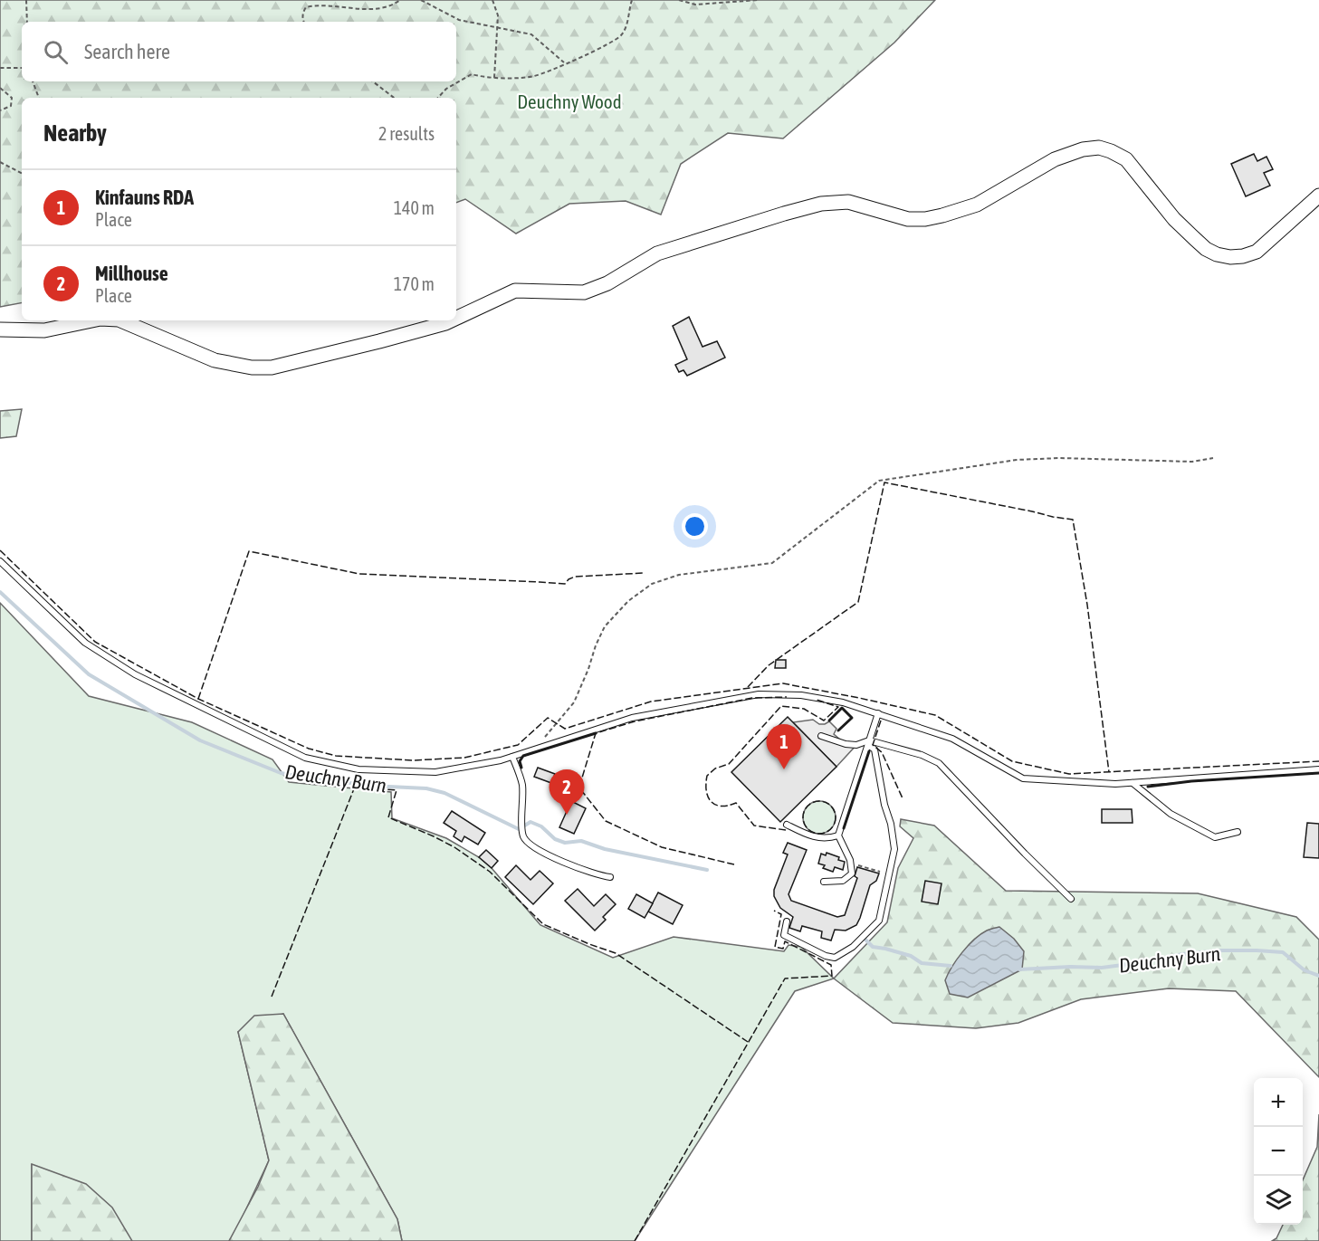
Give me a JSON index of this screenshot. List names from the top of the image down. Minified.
{"water":["Deuchny Burn"],"parks":["Deuchny Wood"],"page":{"search":"Search here","heading":["Nearby","2 results"],"list":[{"mark":"1","name":"Kinfauns RDA","note":"Place","value":"140 m"},{"mark":"2","name":"Millhouse","note":"Place","value":"170 m"}],"pins":["1","2"],"map_buttons":["+","−"]}}
